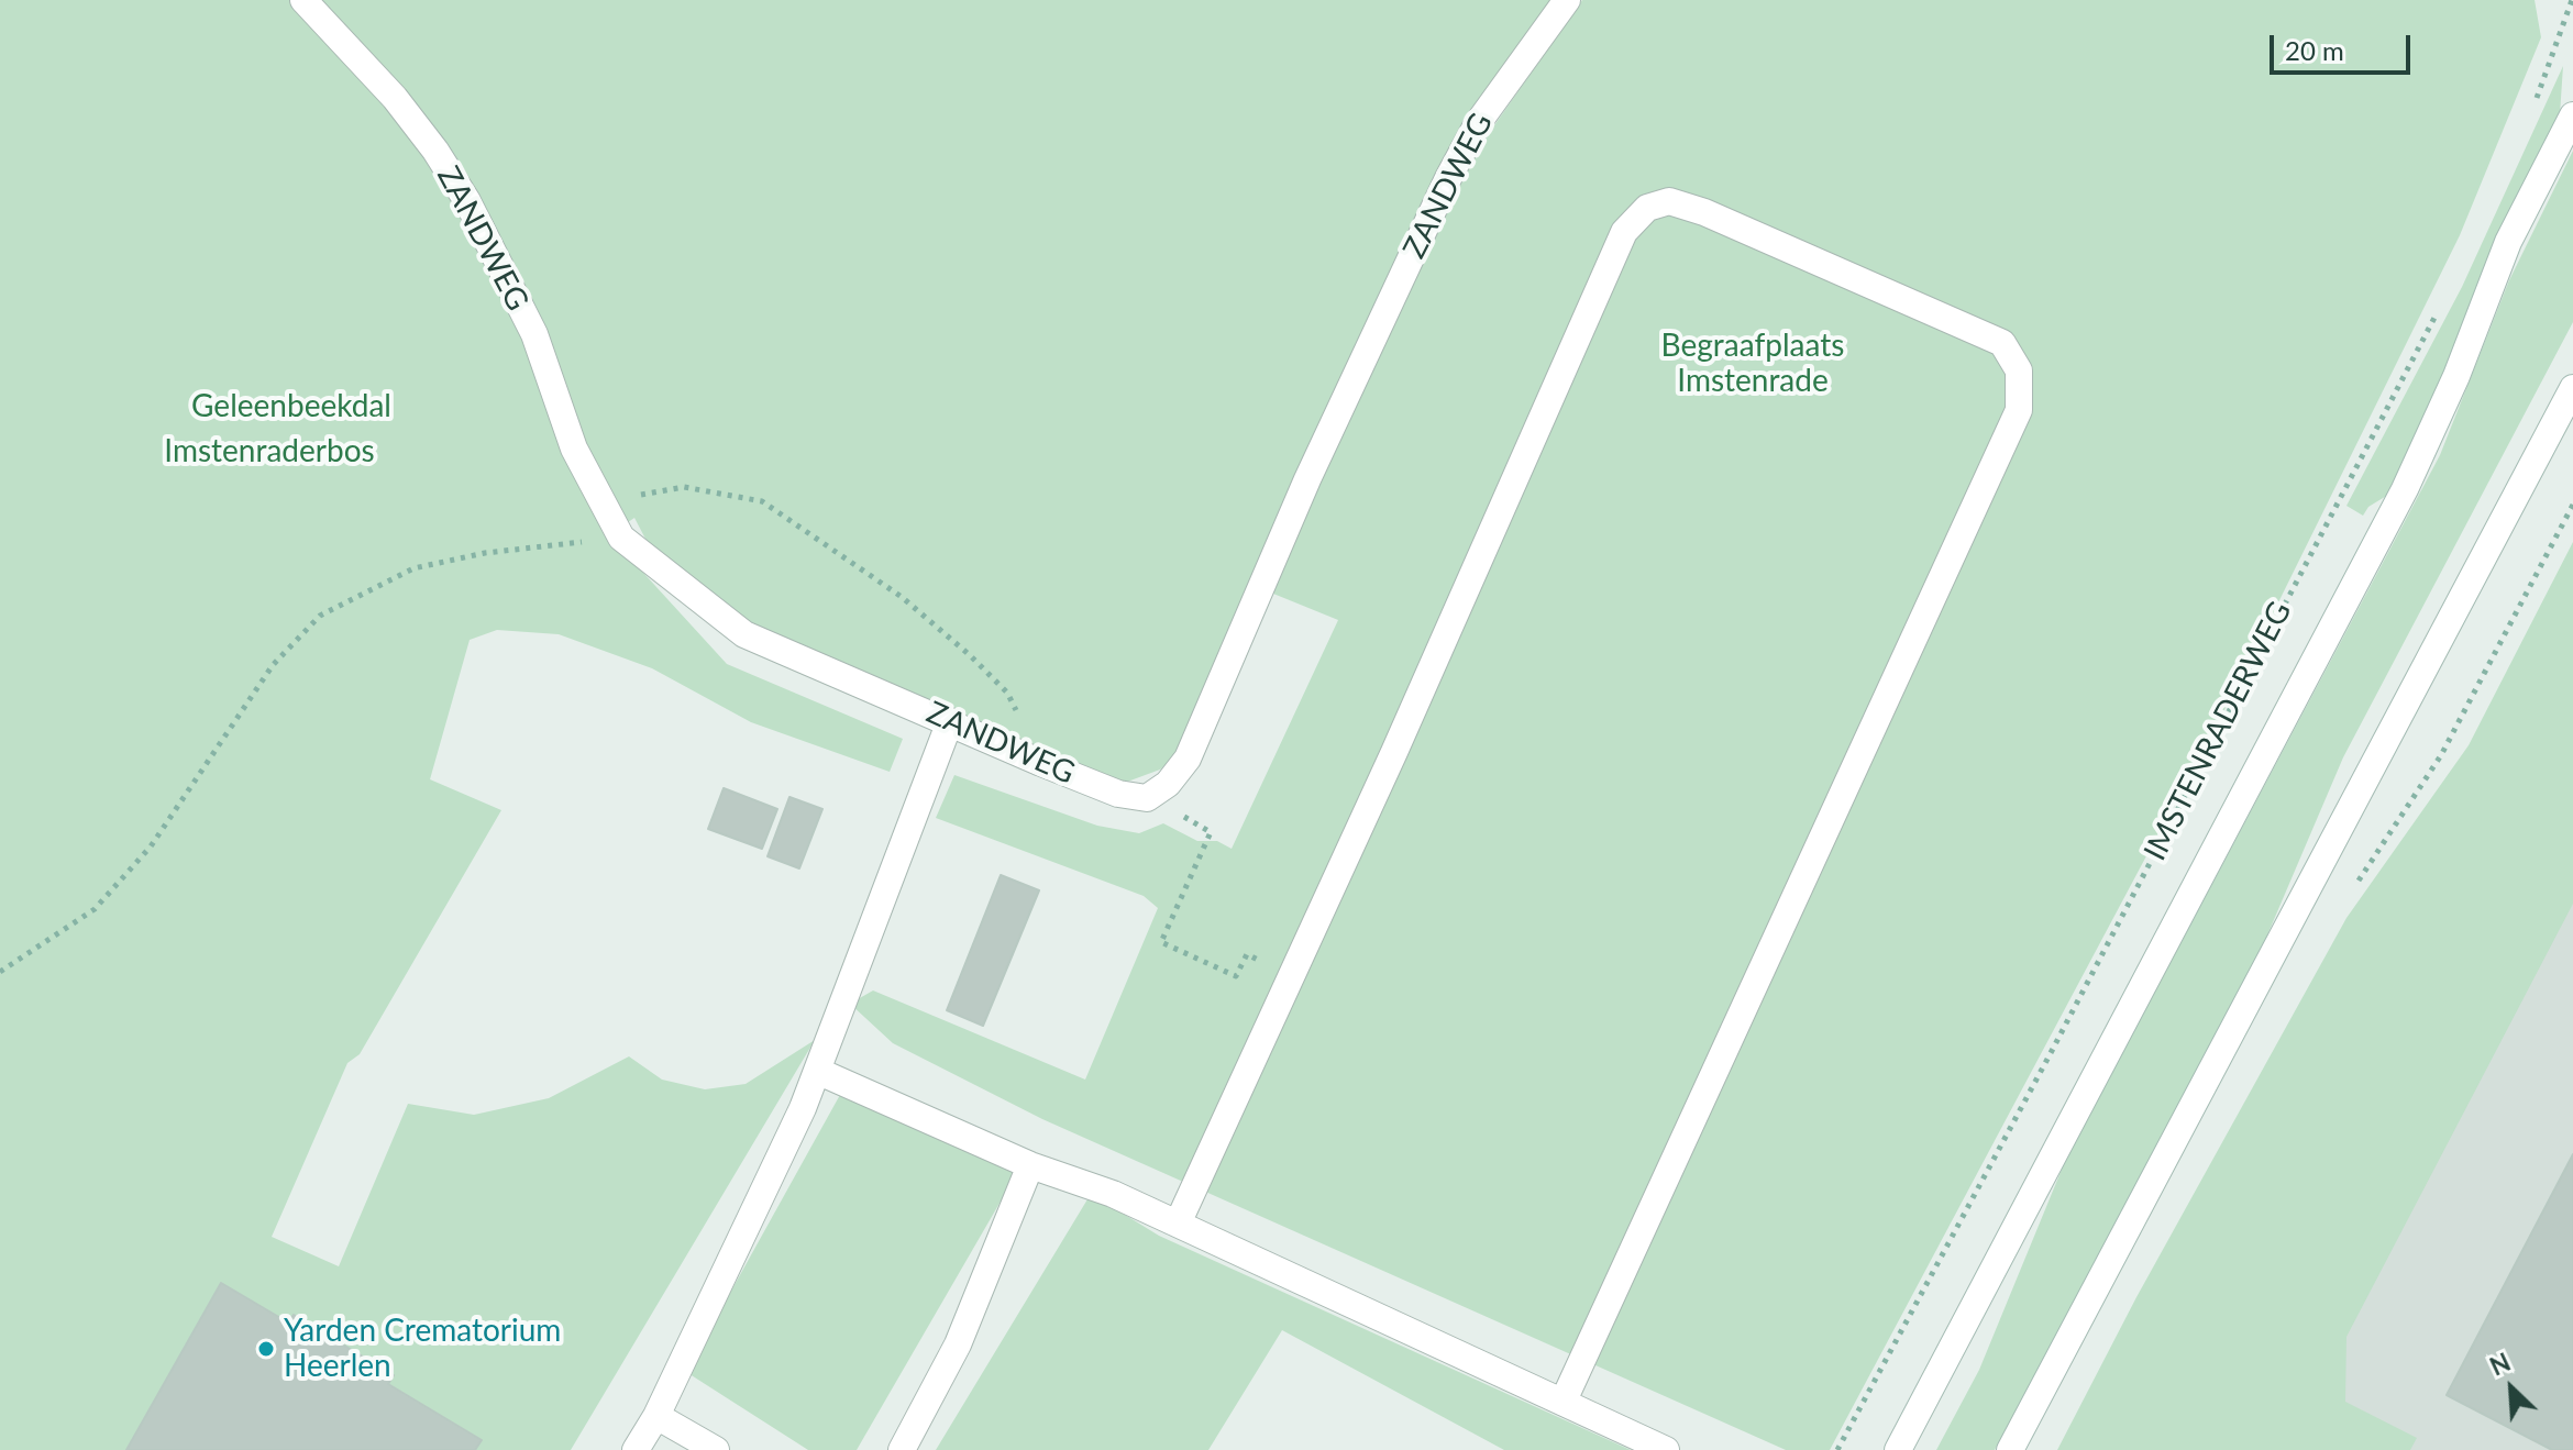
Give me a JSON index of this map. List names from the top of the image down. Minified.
{"streets":{"street":["ZANDWEG","IMSTENRADERWEG"]},"parks":["Begraafplaats Imstenrade","Geleenbeekdal","Imstenraderbos"],"places":["Yarden Crematorium Heerlen"],"scale_bar":"20 m","north":"top left"}
